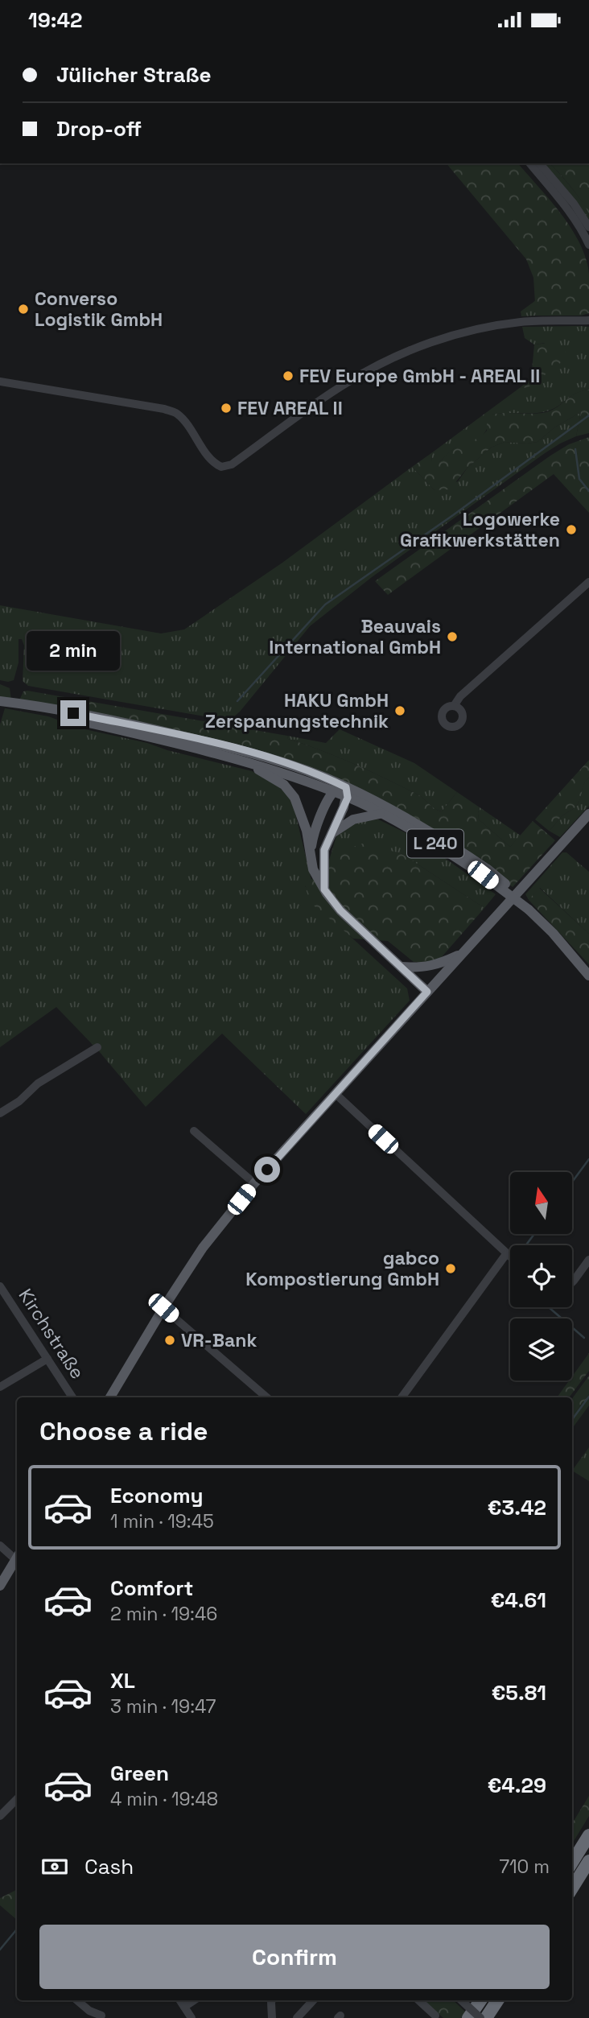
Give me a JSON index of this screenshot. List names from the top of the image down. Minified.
{"streets":{"main road":["L 240"],"street":["Kirchstraße"]},"places":["Converso Logistik GmbH","FEV Europe GmbH - AREAL II","FEV AREAL II","Logowerke Grafikwerkstätten","Beauvais International GmbH","HAKU GmbH Zerspanungstechnik","gabco Kompostierung GmbH","VR-Bank"],"north":"top","page":{"status":"19:42","banner":["Jülicher Straße","Drop-off"],"bubble":"2 min","heading":"Choose a ride","list":[{"name":"Economy","note":"1 min · 19:45","value":"€3.42"},{"name":"Comfort","note":"2 min · 19:46","value":"€4.61"},{"name":"XL","note":"3 min · 19:47","value":"€5.81"},{"name":"Green","note":"4 min · 19:48","value":"€4.29"}],"pay":["Cash","710 m"],"buttons":"Confirm"}}
